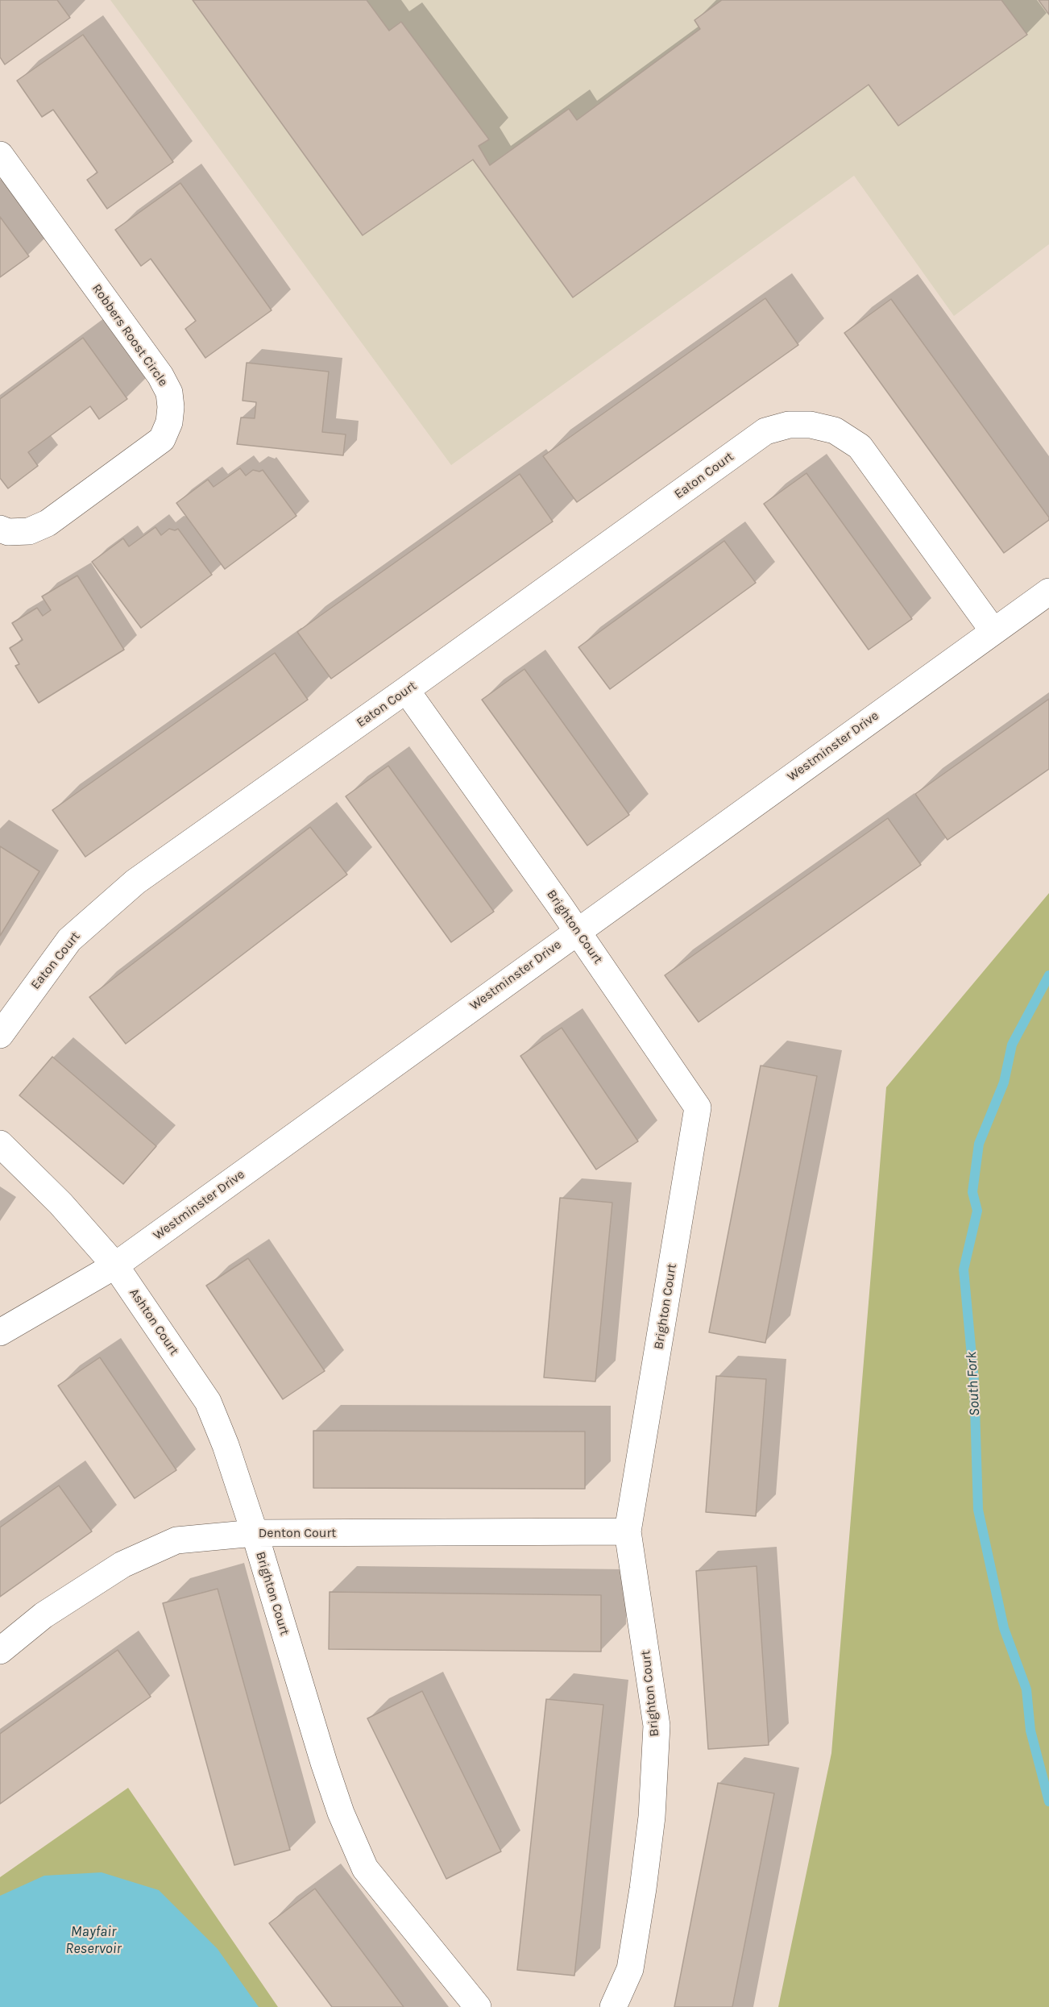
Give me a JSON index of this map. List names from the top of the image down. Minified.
{"streets":{"street":["Robbers Roost Circle","Eaton Court","Westminster Drive","Brighton Court","Ashton Court","Denton Court"]},"crossings":[["Eaton Court","Westminster Drive"],["Eaton Court","Brighton Court"],["Westminster Drive","Brighton Court"],["Westminster Drive","Ashton Court"],["Brighton Court","Ashton Court"],["Brighton Court","Denton Court"],["Ashton Court","Denton Court"]],"water":["South Fork","Mayfair Reservoir"]}
